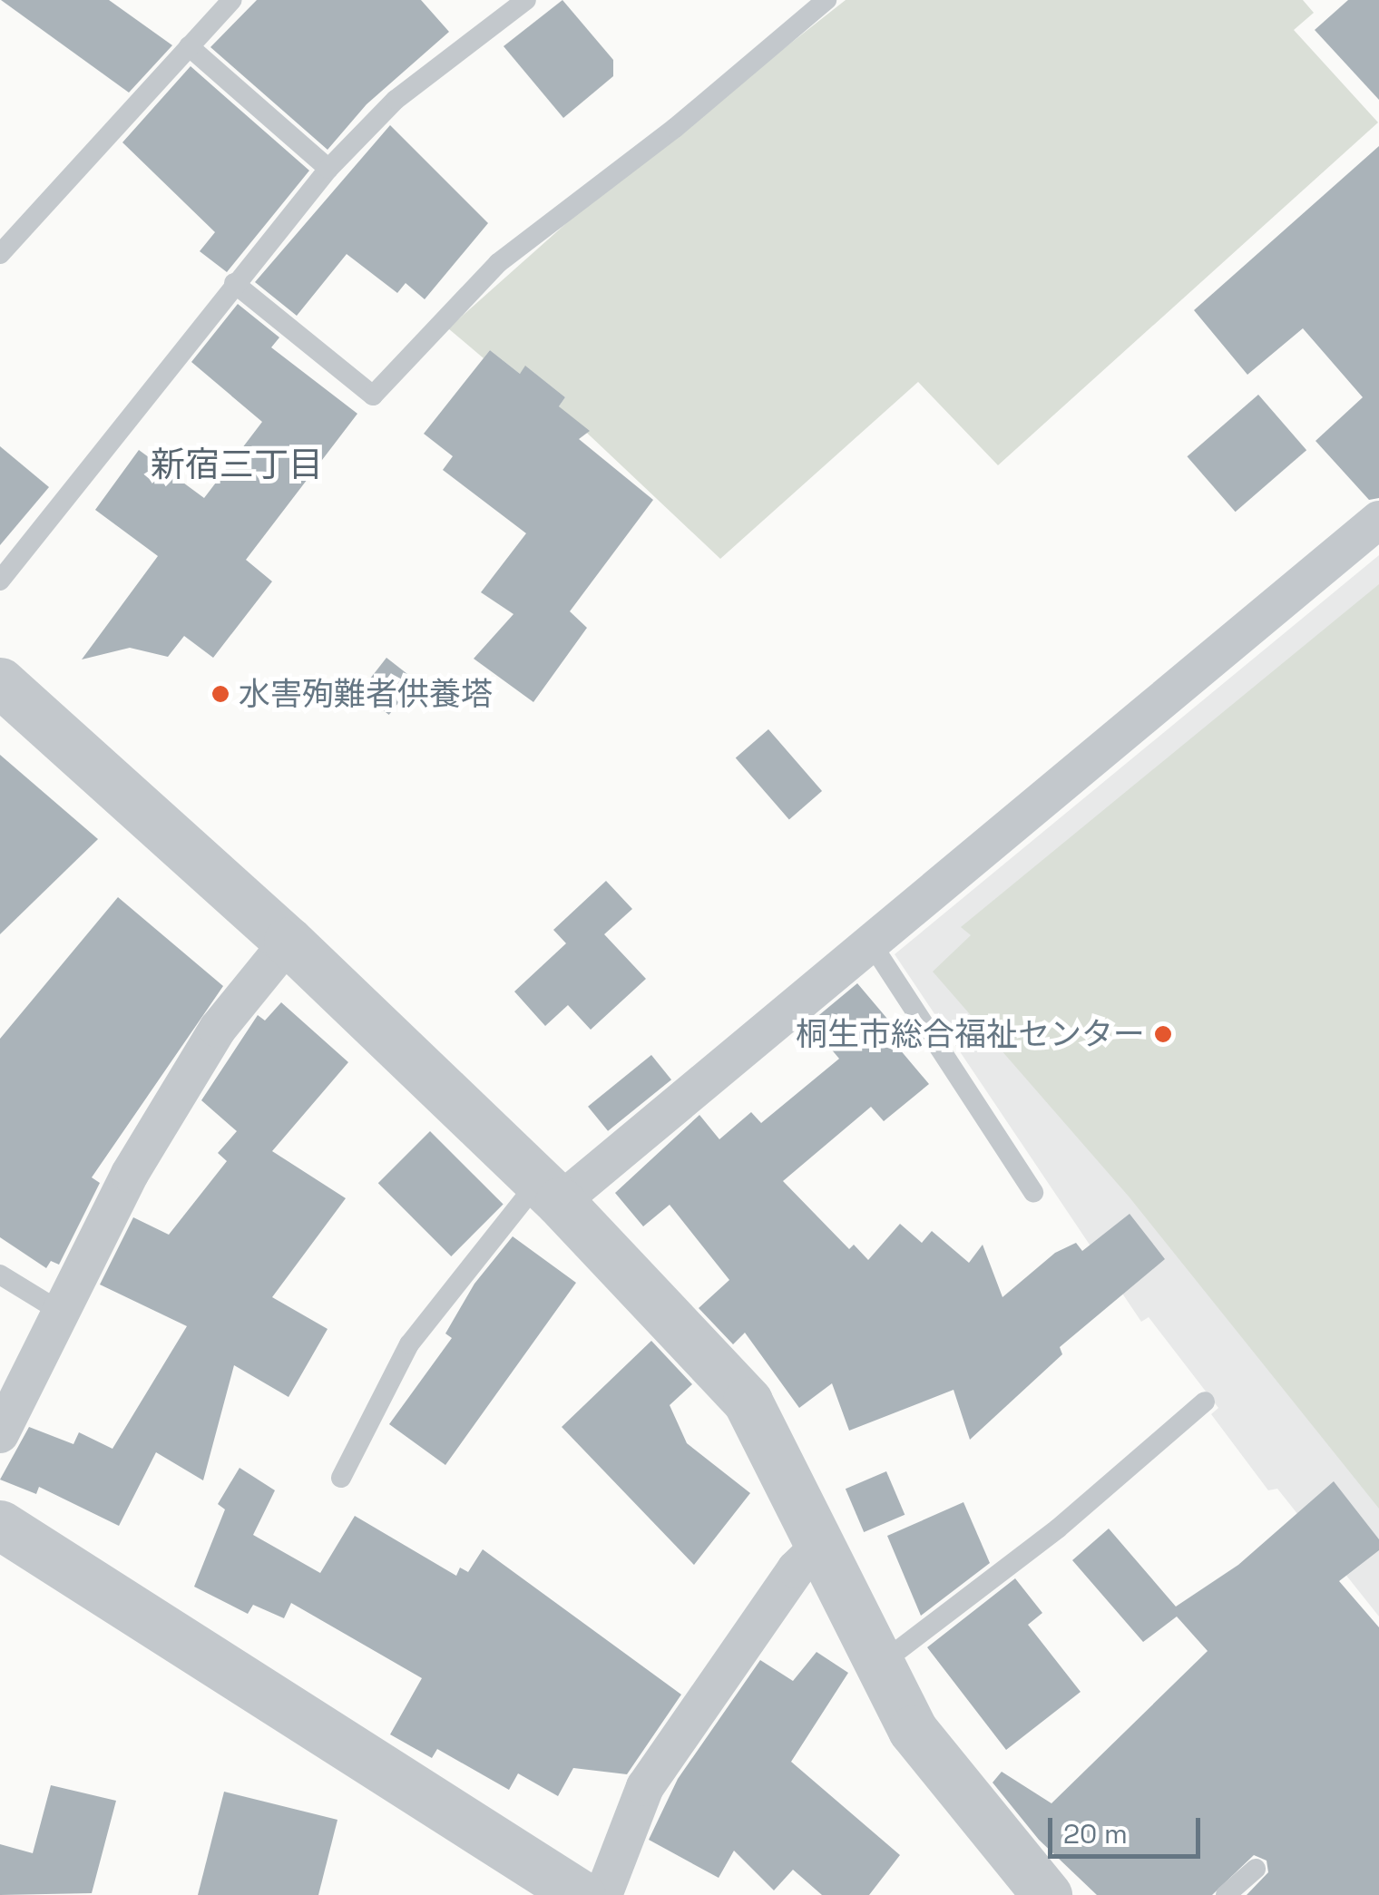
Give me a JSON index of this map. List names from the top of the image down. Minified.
{"districts":["新宿三丁目"],"places":["水害殉難者供養塔","桐生市総合福祉センター"],"scale_bar":"20 m"}
